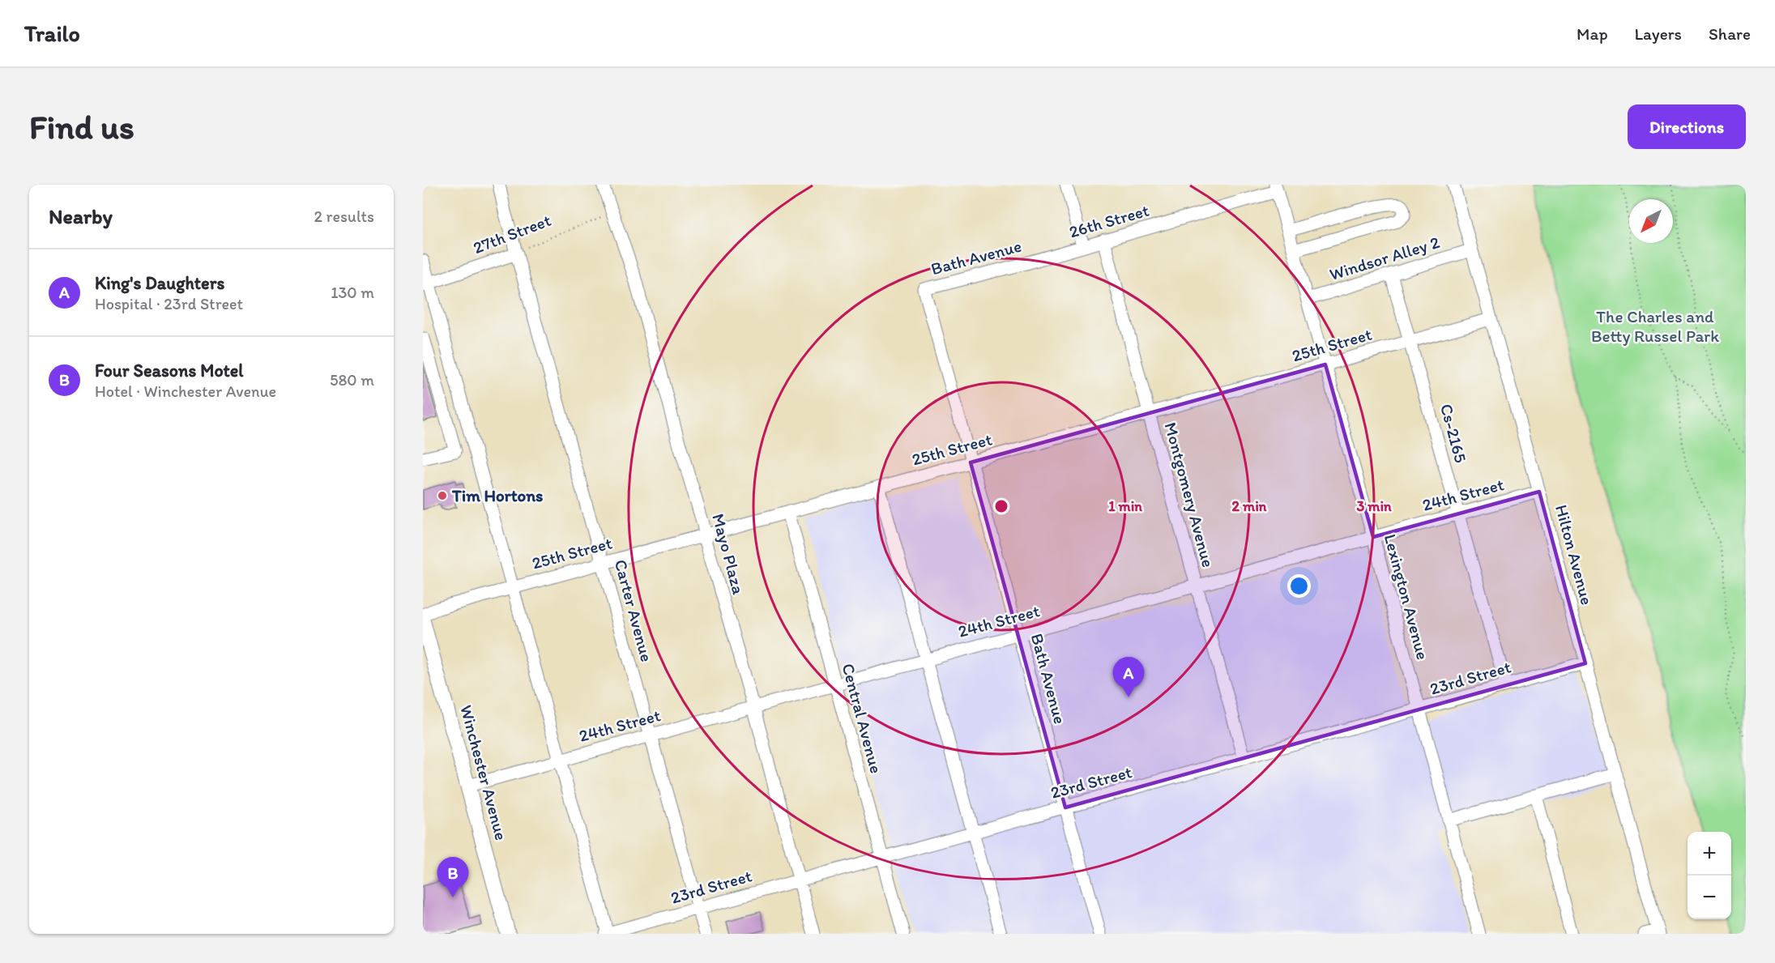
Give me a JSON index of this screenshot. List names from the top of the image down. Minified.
{"streets":{"main road":["Winchester Avenue"],"street":["26th Street","27th Street","Bath Avenue","Windsor Alley 2","25th Street","Cs-2165","Montgomery Avenue","24th Street","Mayo Plaza","Hilton Avenue","Lexington Avenue","Carter Avenue","23rd Street","Central Avenue"]},"crossings":[["26th Street","Bath Avenue"],["26th Street","Montgomery Avenue"],["26th Street","Lexington Avenue"],["27th Street","Mayo Plaza"],["27th Street","Carter Avenue"],["Bath Avenue","25th Street"],["Bath Avenue","24th Street"],["Bath Avenue","23rd Street"],["Windsor Alley 2","Cs-2165"],["Windsor Alley 2","Hilton Avenue"],["Windsor Alley 2","Lexington Avenue"],["25th Street","Cs-2165"],["25th Street","Montgomery Avenue"],["25th Street","Mayo Plaza"],["25th Street","Hilton Avenue"],["25th Street","Lexington Avenue"],["25th Street","Carter Avenue"],["25th Street","Central Avenue"],["Cs-2165","24th Street"],["Cs-2165","23rd Street"],["Montgomery Avenue","24th Street"],["Montgomery Avenue","23rd Street"],["24th Street","Mayo Plaza"],["24th Street","Hilton Avenue"],["24th Street","Lexington Avenue"],["24th Street","Carter Avenue"],["24th Street","Central Avenue"],["24th Street","Winchester Avenue"],["Mayo Plaza","23rd Street"],["Hilton Avenue","23rd Street"],["Lexington Avenue","23rd Street"],["Carter Avenue","23rd Street"],["23rd Street","Central Avenue"]],"parks":["The Charles and Betty Russel Park"],"places":["Tim Hortons"],"north":"bottom left","page":{"header":"Trailo","nav":["Map","Layers","Share"],"buttons":"Directions","title":"Find us","heading":["Nearby","2 results"],"list":[{"mark":"A","name":"King's Daughters","note":"Hospital · 23rd Street","value":"130 m"},{"mark":"B","name":"Four Seasons Motel","note":"Hotel · Winchester Avenue","value":"580 m"}],"pins":["A","B"],"map_buttons":["+","−"]},"rings":["1 min","2 min","3 min"]}
